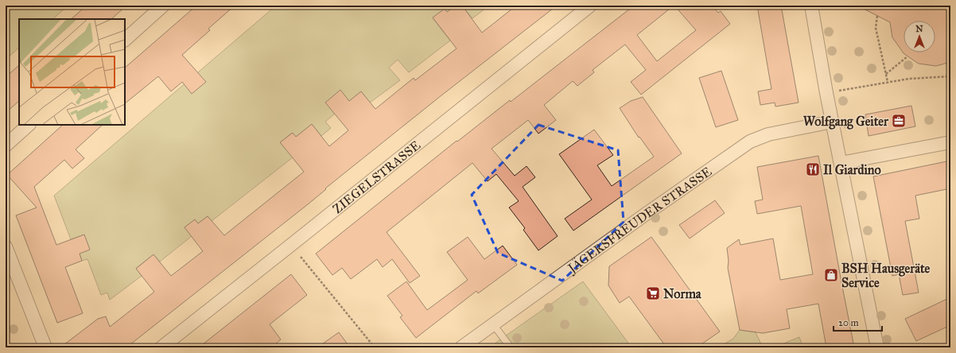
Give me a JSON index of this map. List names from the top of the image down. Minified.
{"streets":{"street":["ZIEGELSTRASSE","JÄGERSFREUDER STRASSE"]},"places":{"office":["Wolfgang Geiter"],"restaurant":["Il Giardino"],"shop":["BSH Hausgeräte Service"],"supermarket":["Norma"]},"scale_bar":"20 m","north":"top"}
